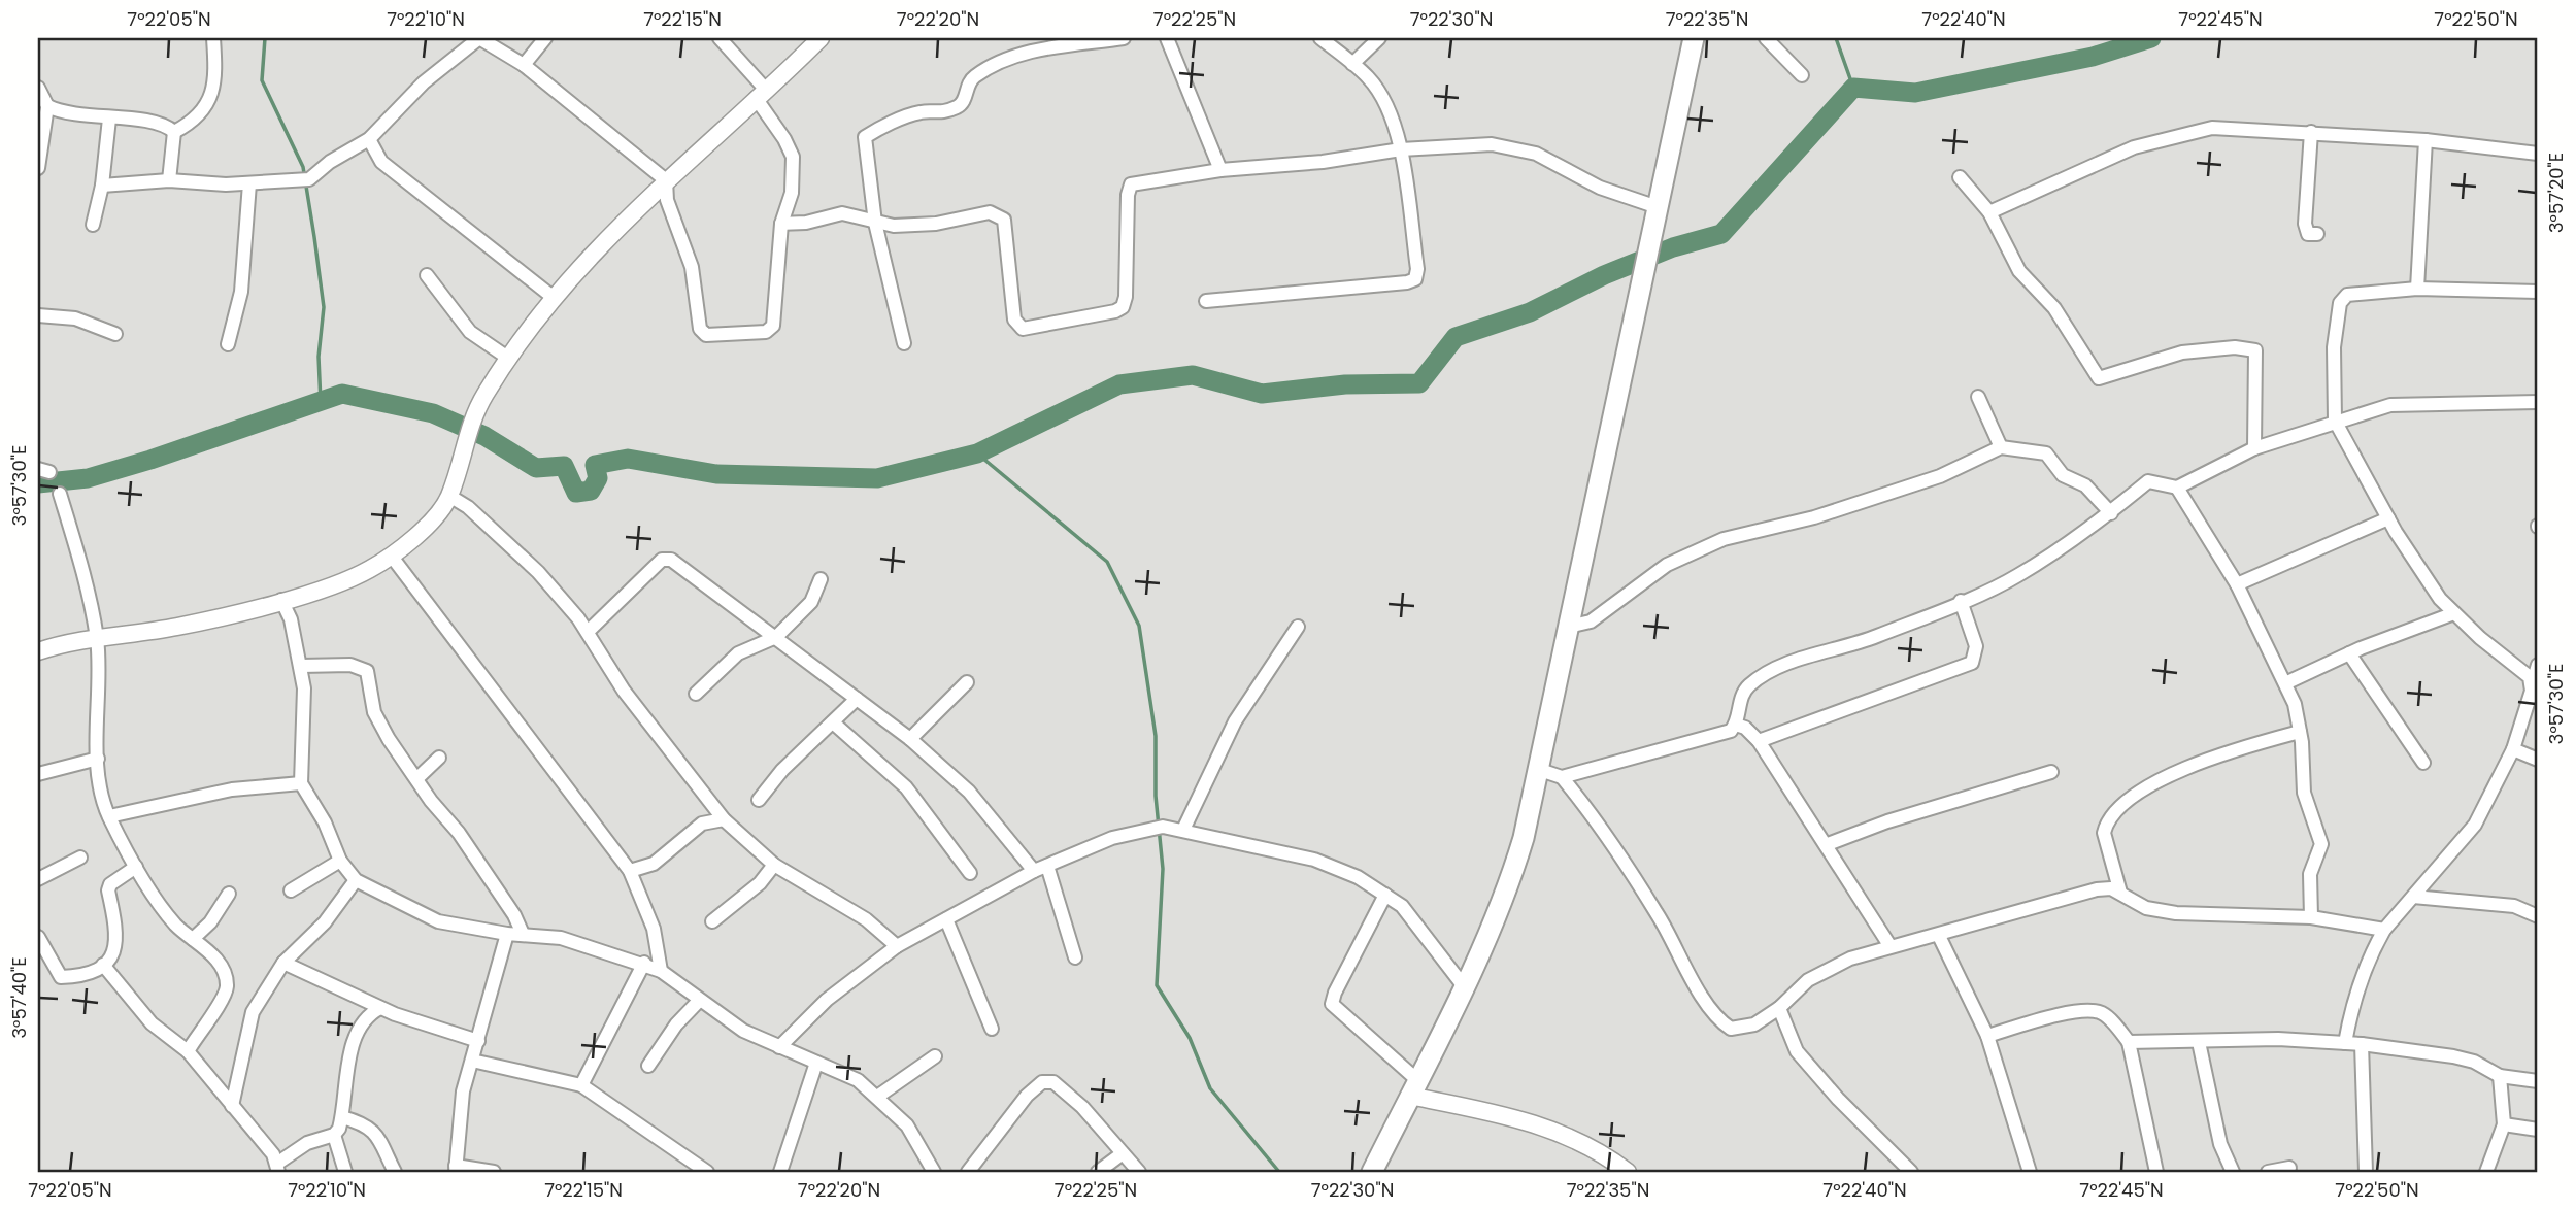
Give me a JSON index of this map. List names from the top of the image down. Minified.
{"coordinates":["7°22'05\"N","7°22'10\"N","7°22'15\"N","7°22'20\"N","7°22'25\"N","7°22'30\"N","7°22'35\"N","7°22'40\"N","7°22'45\"N","7°22'50\"N","3°57'20\"E","3°57'30\"E","3°57'40\"E"]}
